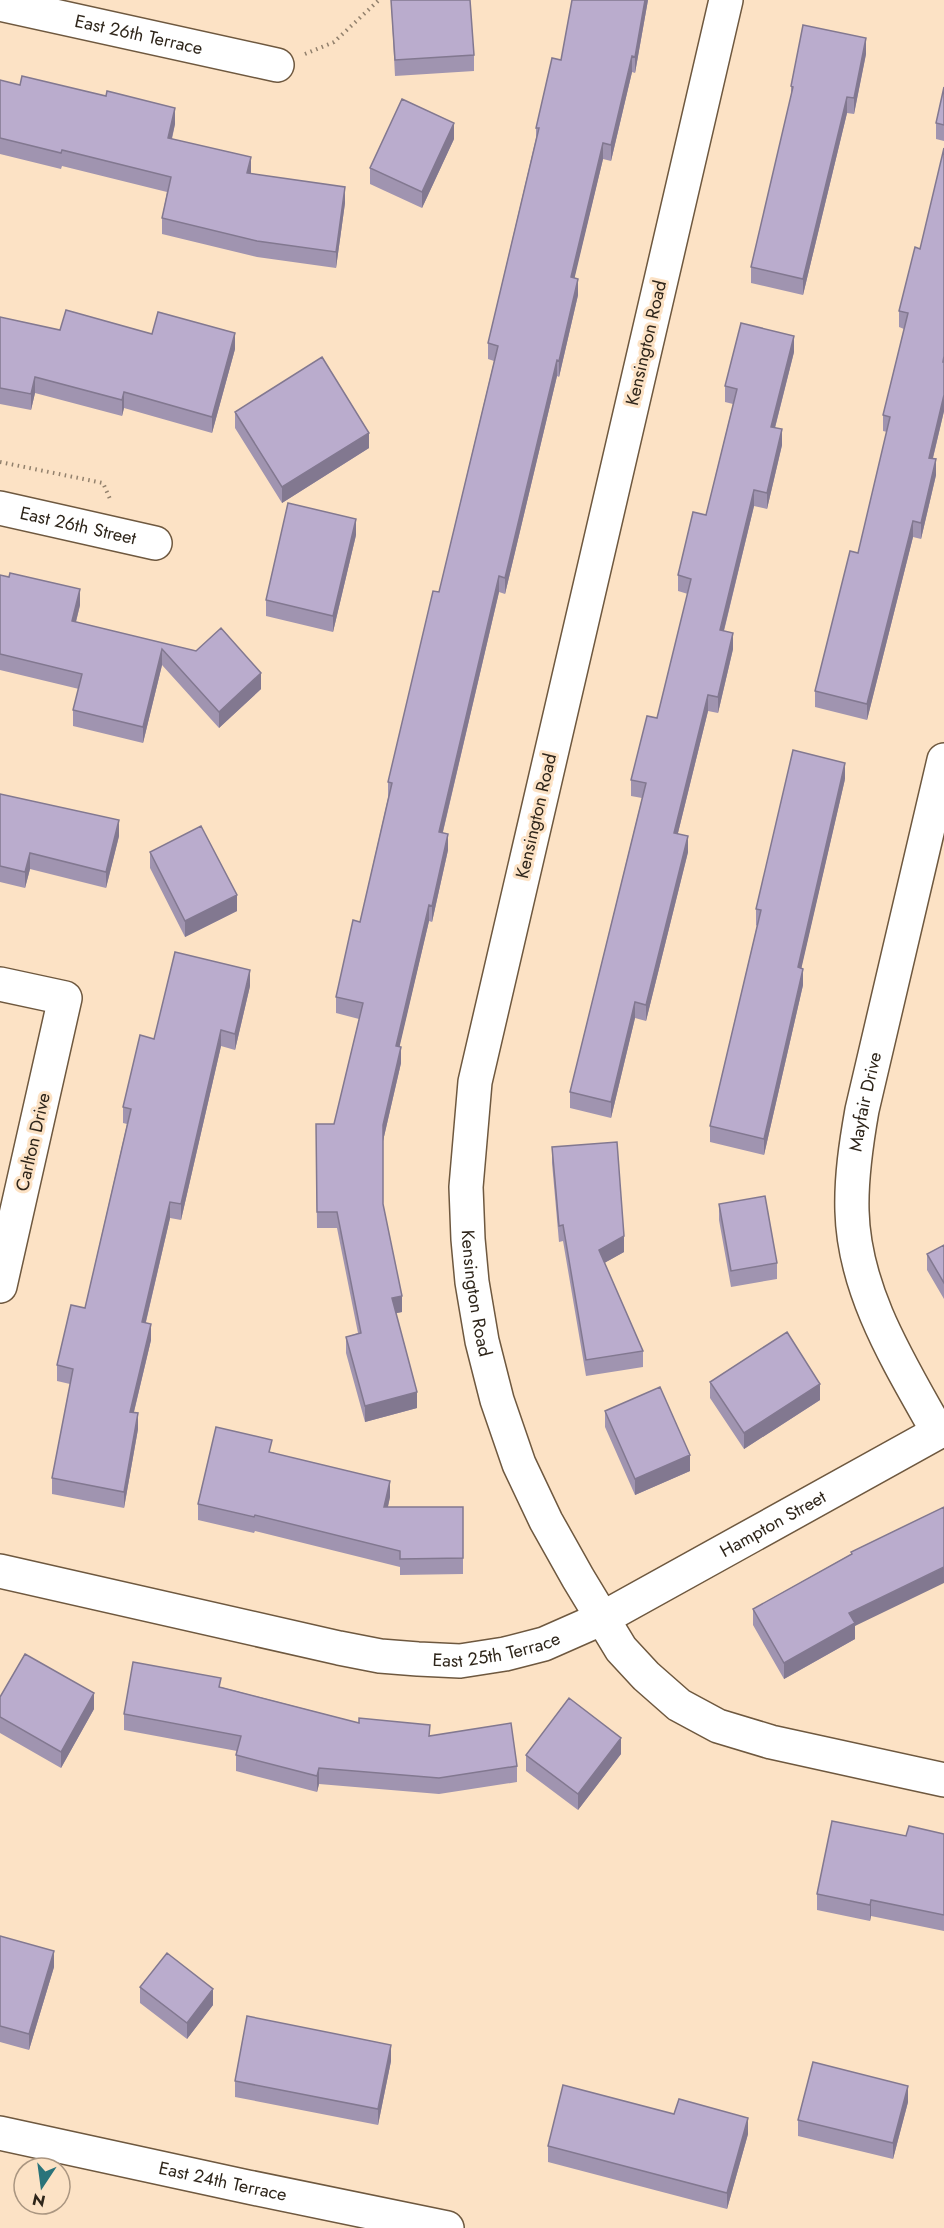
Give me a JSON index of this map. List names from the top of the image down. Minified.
{"streets":{"street":["East 26th Terrace","Kensington Road","East 26th Street","Mayfair Drive","Carlton Drive","Hampton Street","East 25th Terrace","East 24th Terrace"]},"crossings":[["Kensington Road","Hampton Street"],["Kensington Road","East 25th Terrace"],["Mayfair Drive","Hampton Street"],["Hampton Street","East 25th Terrace"]],"north":"bottom"}
